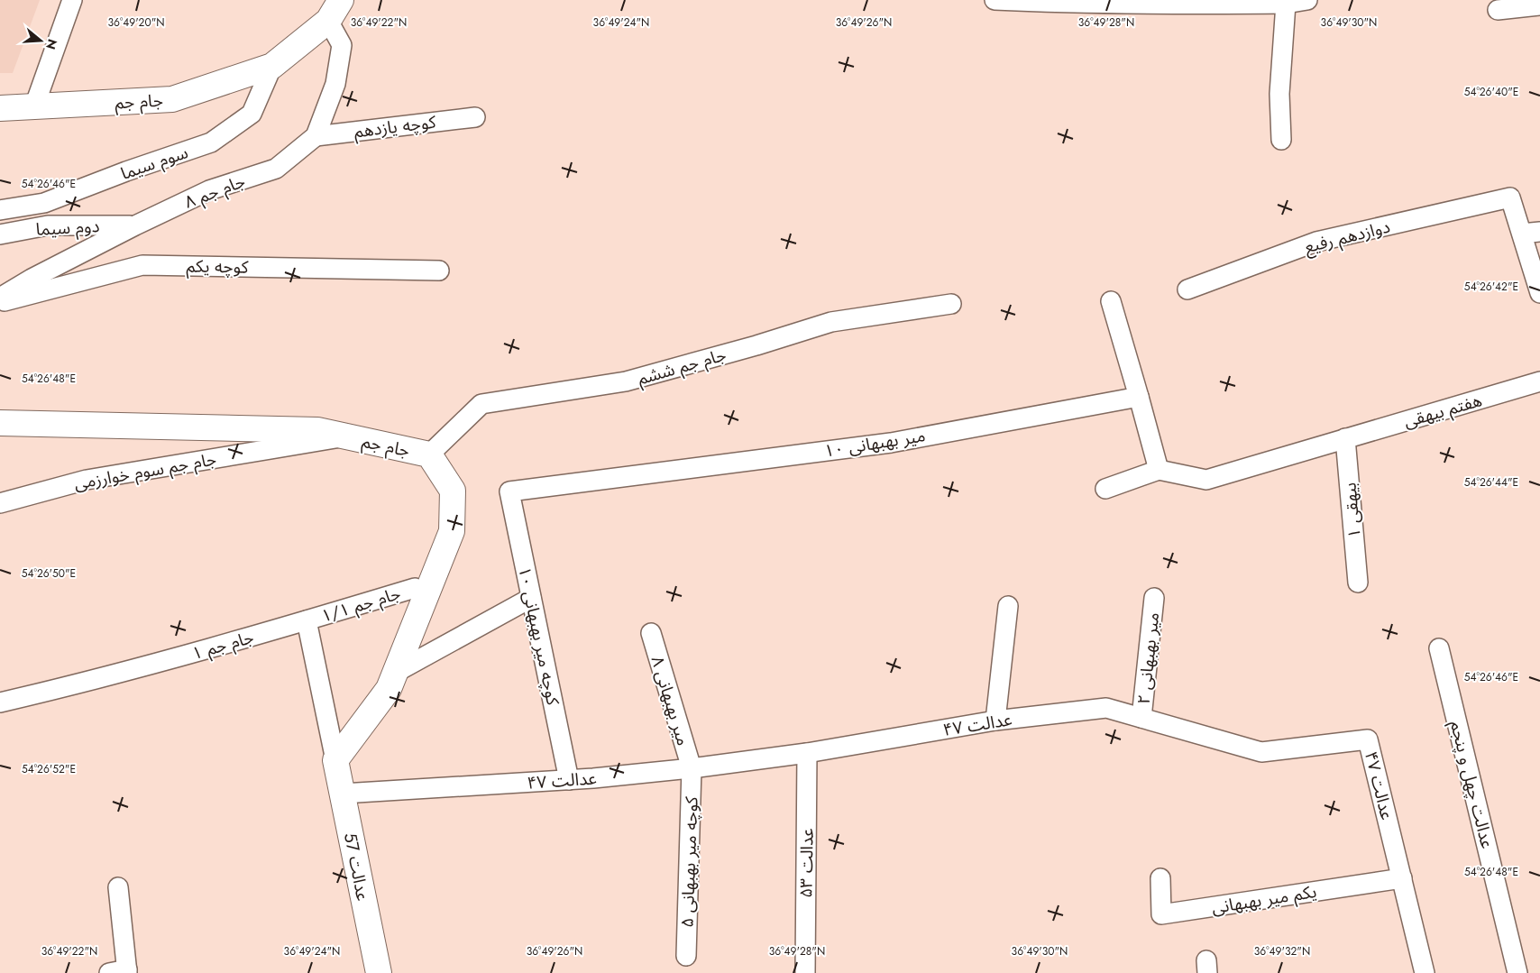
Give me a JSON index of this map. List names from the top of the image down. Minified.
{"streets":{"street":["جام جم","کوچه یازدهم","سوم سیما","۸ جام جم","دوم سیما","دوازدهم رفیع","کوچه یکم","جام جم ششم","هفتم بیهقی","۱۰ میر بهبهانی","جام جم سوم خوارزمی","بیهقی ۱","۱/۱ جام جم","کوچه میر بهبهانی ۱۰","۱ جام جم","۲ میر بهبهانی","۸ میر بهبهانی","عدالت ۴۷","عدالت چهل و پنجم","کوچه میر بهبهانی ۵","عدالت ۵۳","عدالت 57","یکم میر بهبهانی"]},"crossings":[["جام جم","سوم سیما"],["جام جم","جام جم ششم"],["جام جم","جام جم سوم خوارزمی"],["جام جم","عدالت 57"],["کوچه یازدهم","۸ جام جم"],["۸ جام جم","دوم سیما"],["هفتم بیهقی","بیهقی ۱"],["۱۰ میر بهبهانی","کوچه میر بهبهانی ۱۰"],["۱/۱ جام جم","۱ جام جم"],["کوچه میر بهبهانی ۱۰","عدالت ۴۷"],["۲ میر بهبهانی","عدالت ۴۷"],["۸ میر بهبهانی","عدالت ۴۷"],["۸ میر بهبهانی","کوچه میر بهبهانی ۵"],["عدالت ۴۷","کوچه میر بهبهانی ۵"],["عدالت ۴۷","عدالت ۵۳"],["عدالت ۴۷","عدالت 57"],["عدالت ۴۷","یکم میر بهبهانی"]],"north":"right","coordinates":["36°49'20\"N","36°49'22\"N","36°49'24\"N","36°49'26\"N","36°49'28\"N","36°49'30\"N","54°26'40\"E","54°26'46\"E","54°26'42\"E","54°26'48\"E","54°26'44\"E","54°26'50\"E","54°26'52\"E","36°49'32\"N"]}
